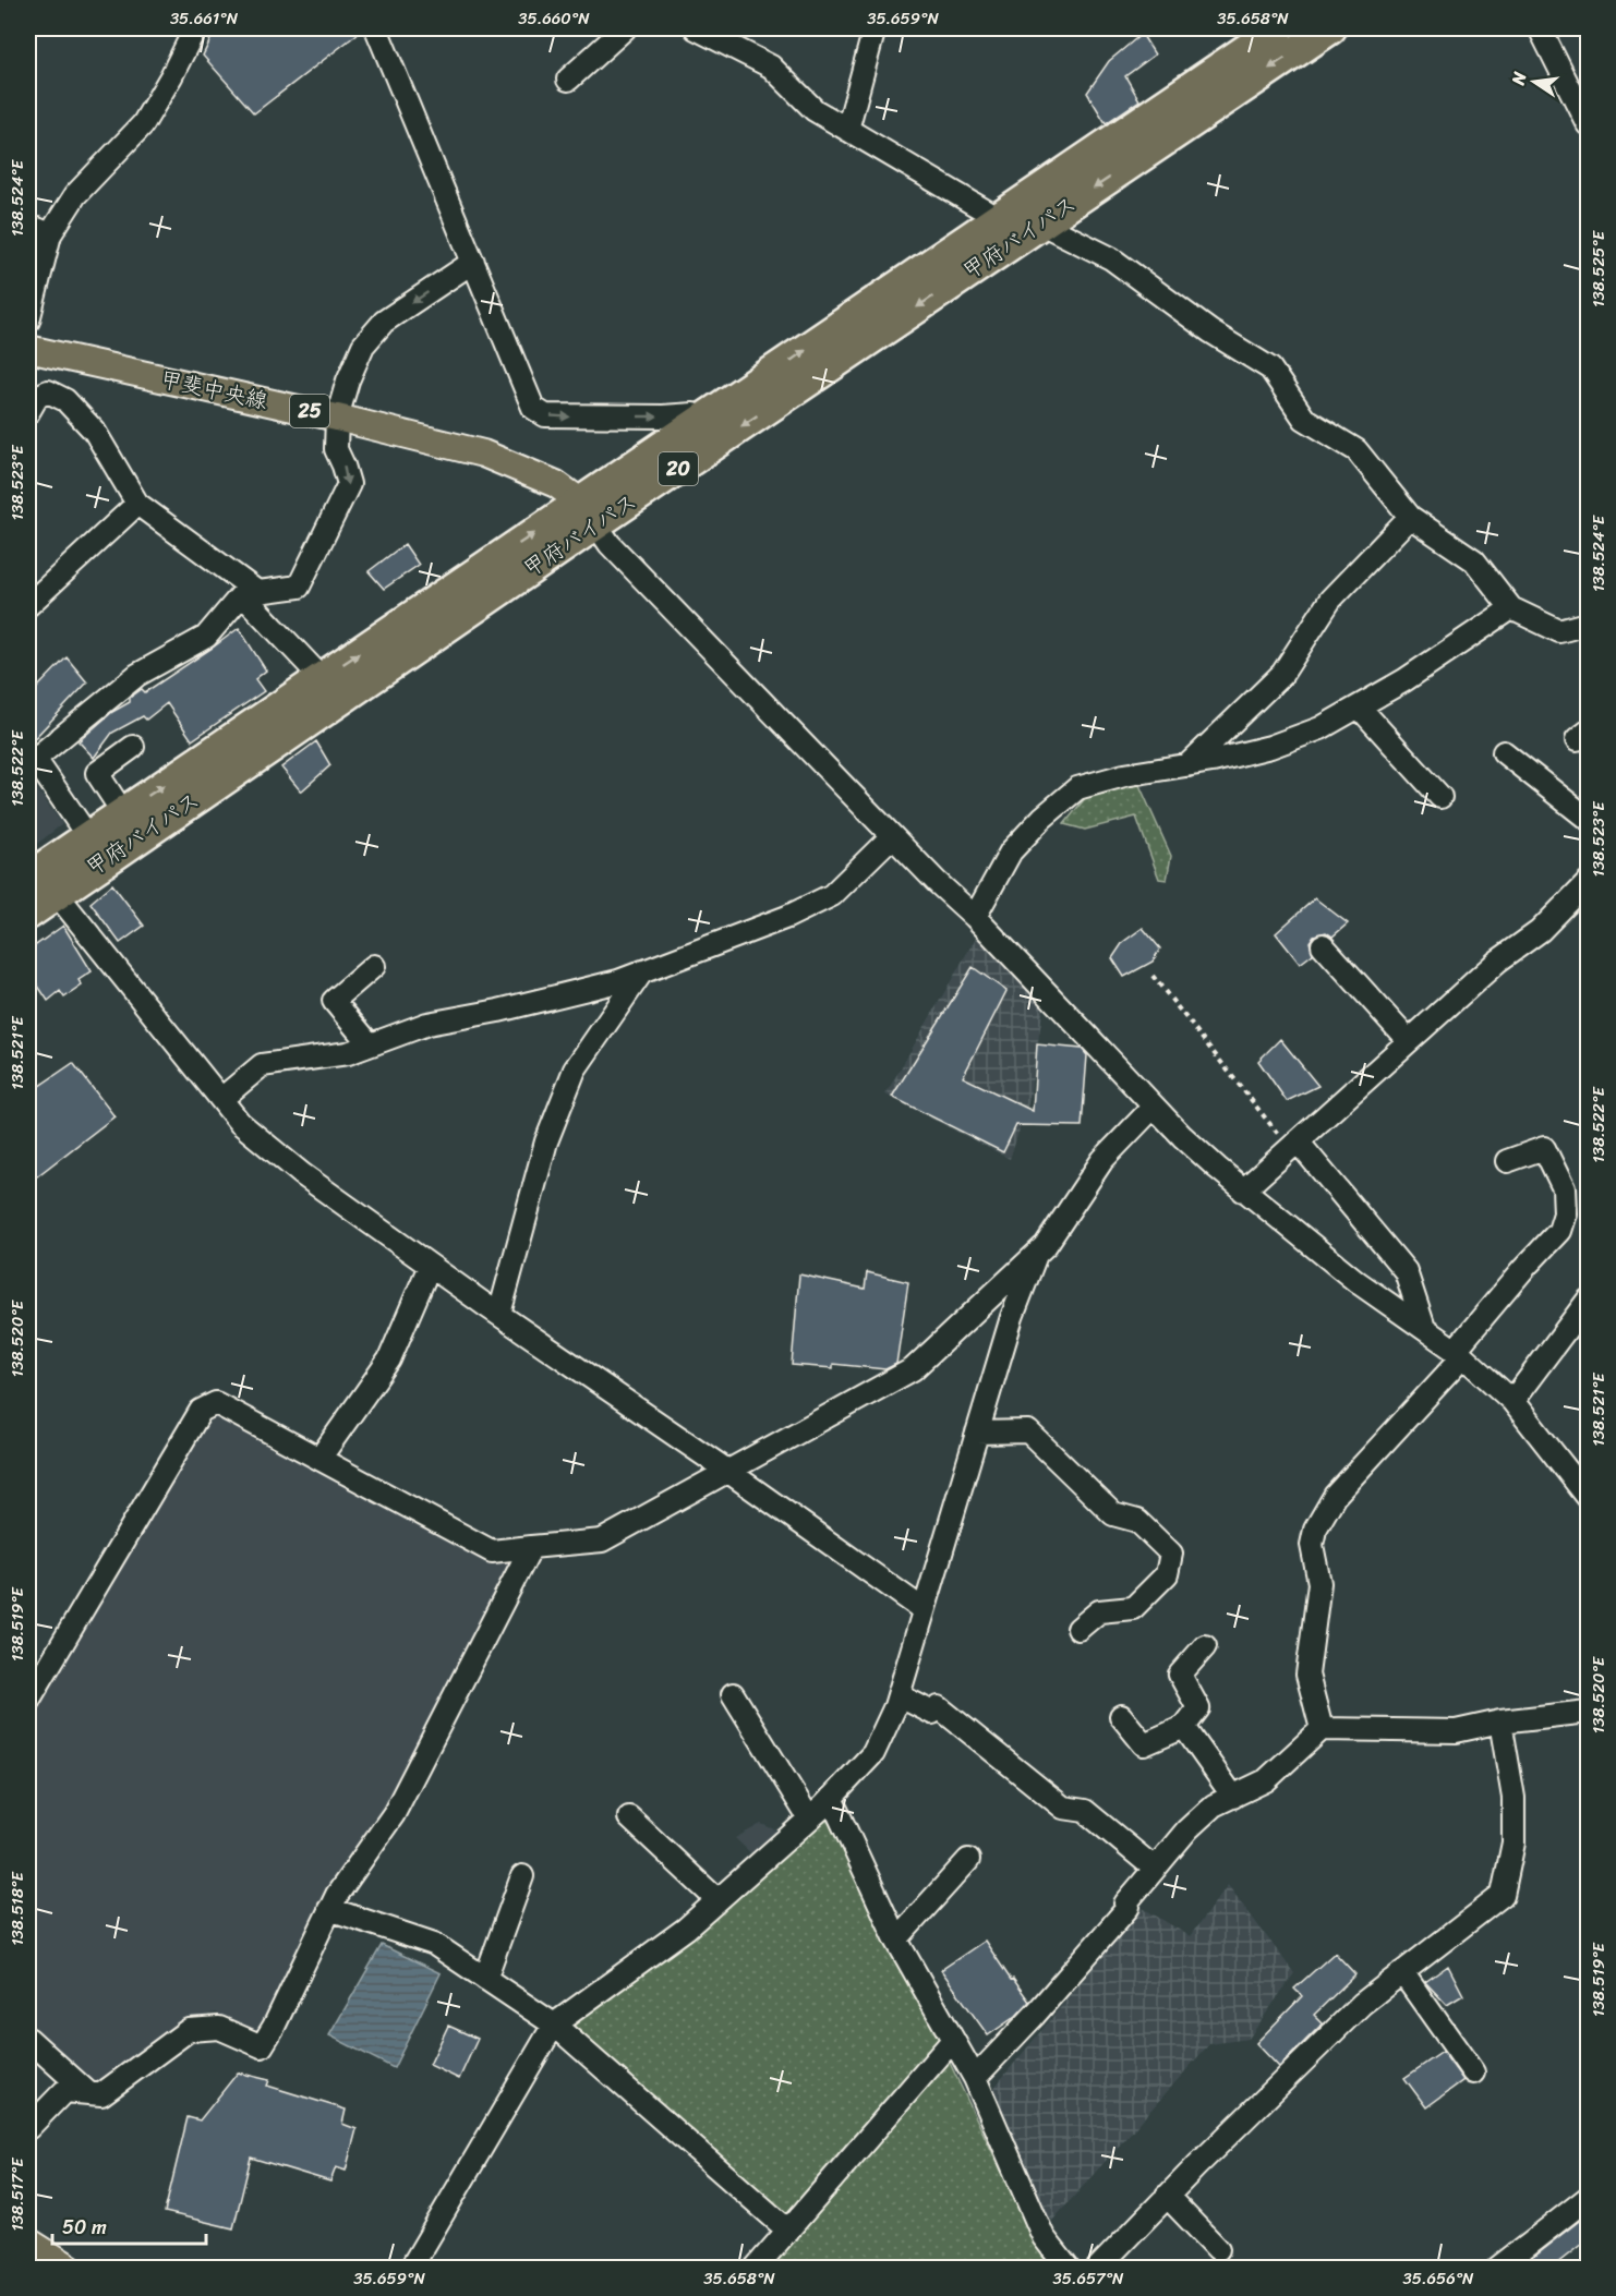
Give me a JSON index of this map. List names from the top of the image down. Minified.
{"streets":{"highway":["甲府バイパス","20"],"main road":["甲斐中央線","25"]},"crossings":[["甲府バイパス","甲斐中央線"]],"scale_bar":"50 m","north":"left","coordinates":["35.661°N","35.660°N","35.659°N","35.658°N","138.524°E","138.525°E","138.523°E","138.522°E","138.521°E","138.520°E","138.519°E","138.518°E","138.517°E","35.657°N","35.656°N"]}
